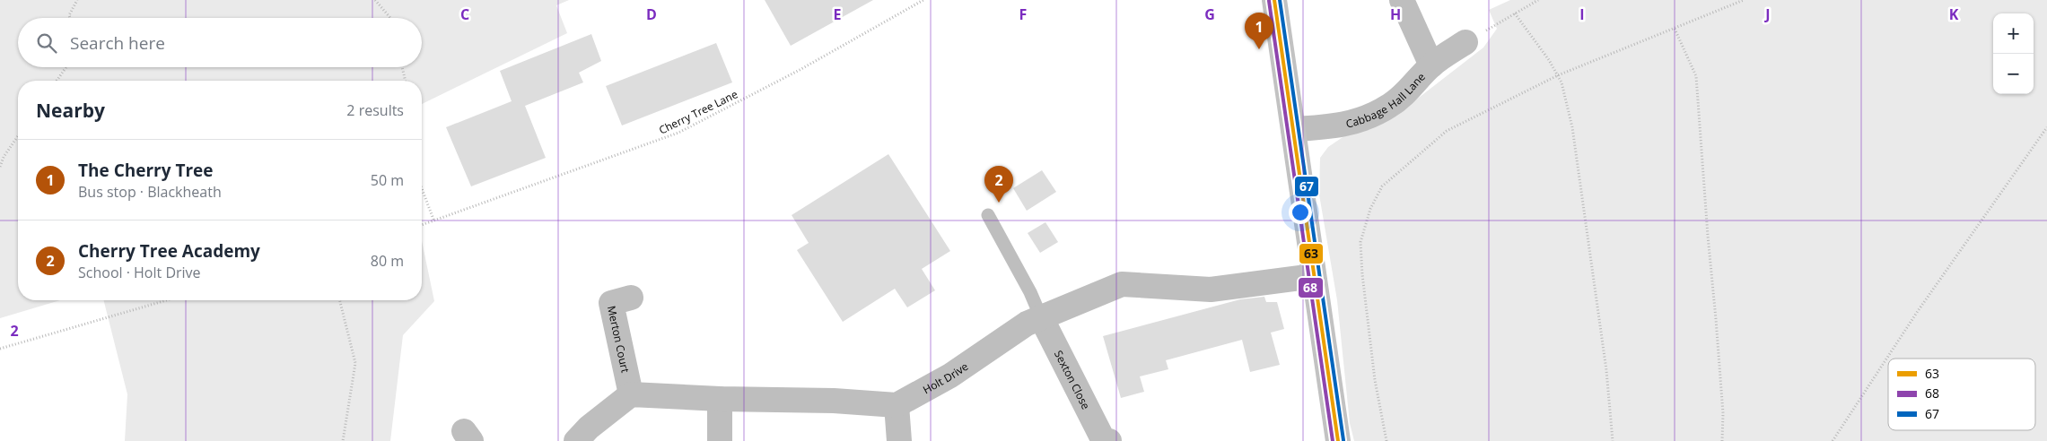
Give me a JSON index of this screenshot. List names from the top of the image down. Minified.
{"streets":{"street":["Cabbage Hall Lane","Merton Court","Holt Drive","Sexton Close"],"path":["Cherry Tree Lane"]},"crossings":[["Holt Drive","Sexton Close"]],"lines":["transit line 63","transit line 67","transit line 68"],"legend":["63","68","67"],"page":{"pins":["1","2"],"map_buttons":["+","−"],"search":"Search here","heading":["Nearby","2 results"],"list":[{"mark":"1","name":"The Cherry Tree","note":"Bus stop · Blackheath","value":"50 m"},{"mark":"2","name":"Cherry Tree Academy","note":"School · Holt Drive","value":"80 m"}]},"grid":{"columns":["C","D","E","F","G","H","I","J","K"],"rows":["2"]}}
